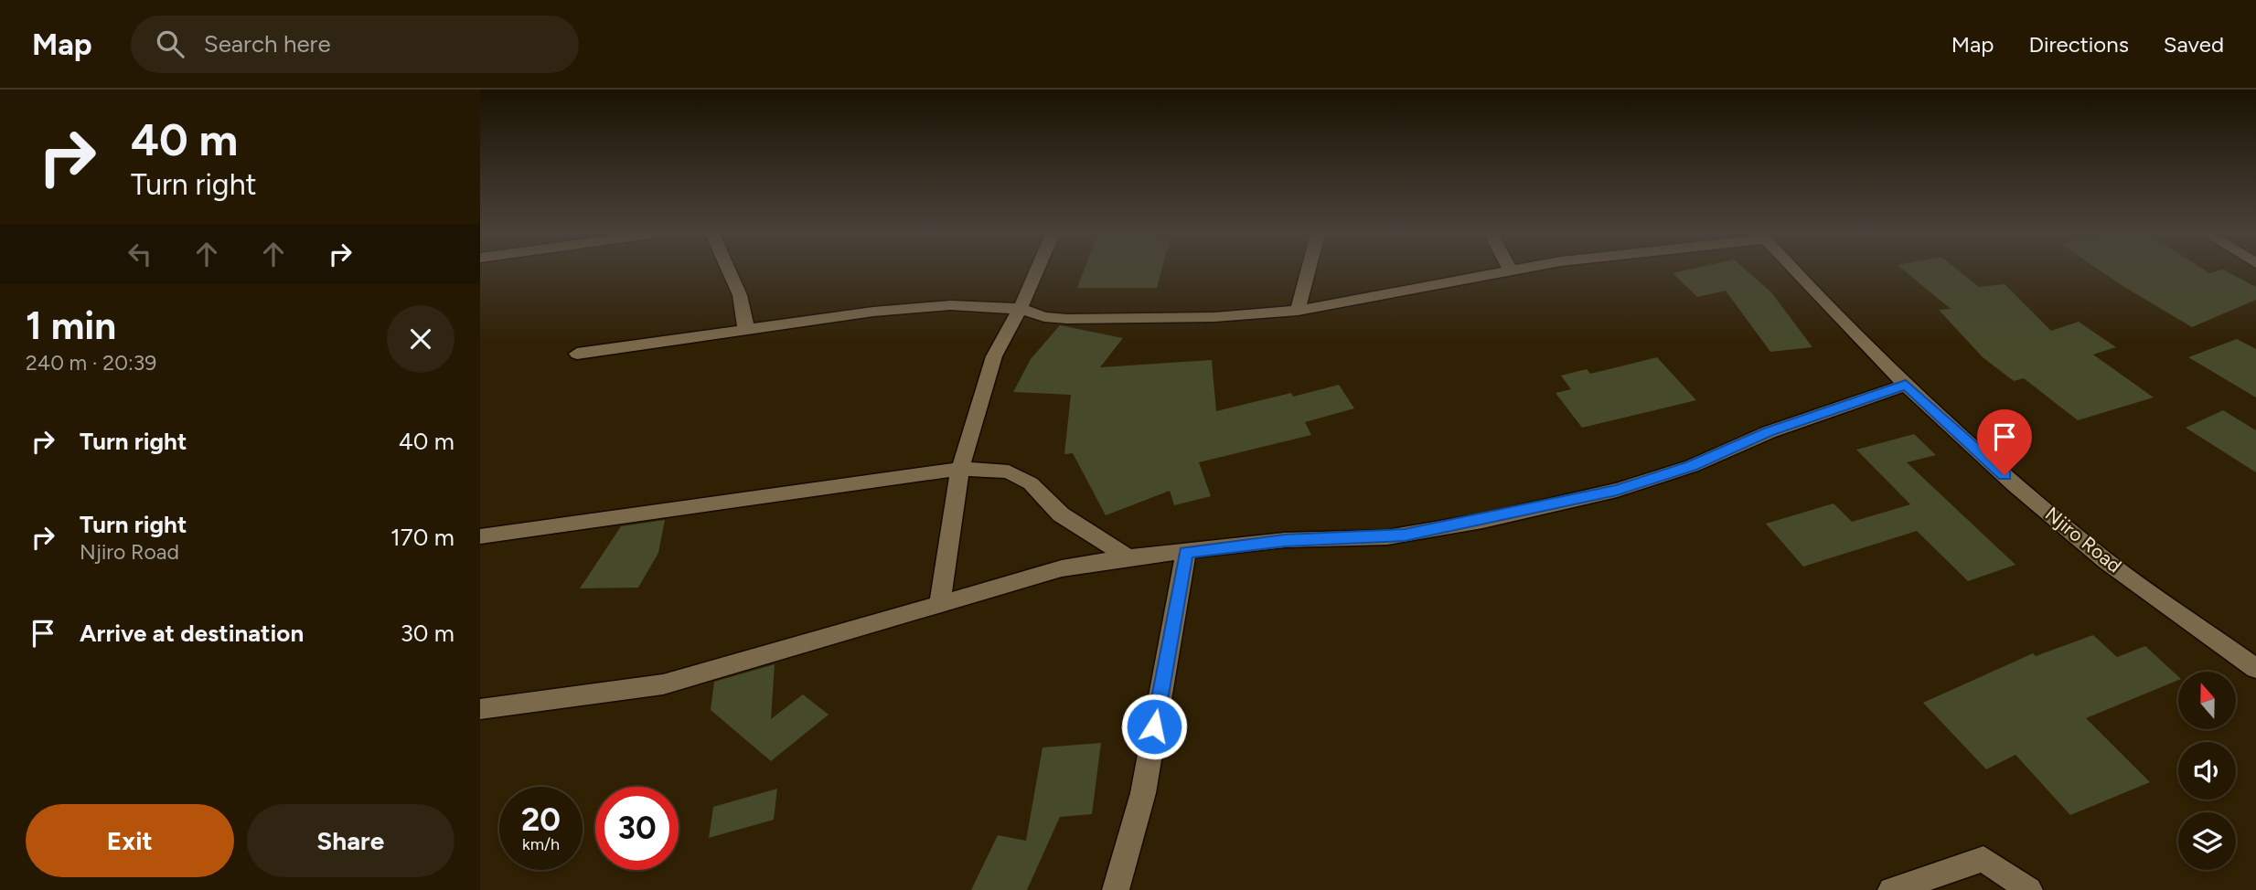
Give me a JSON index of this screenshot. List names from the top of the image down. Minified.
{"streets":{"street":["Njiro Road"]},"north":"top","page":{"header":"Map","search":"Search here","nav":["Map","Directions","Saved"],"turn":["40 m","Turn right"],"heading":["1 min","240 m · 20:39"],"list":[{"name":"Turn right","value":"40 m"},{"name":"Turn right","note":"Njiro Road","value":"170 m"},{"name":"Arrive at destination","value":"30 m"}],"speed":"20 km/h","limit":"30","buttons":["Exit","Share"]}}
